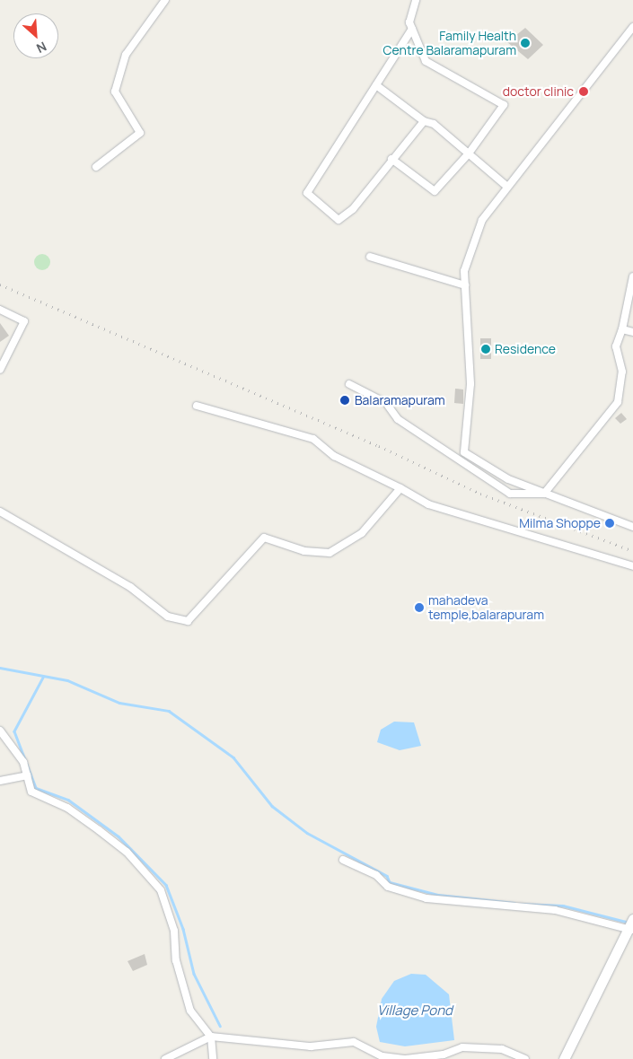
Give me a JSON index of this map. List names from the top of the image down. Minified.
{"water":["Village Pond"],"places":["Family Health Centre Balaramapuram","doctor clinic","Residence","Balaramapuram","Milma Shoppe","mahadeva temple,balarapuram"],"north":"bottom right"}
